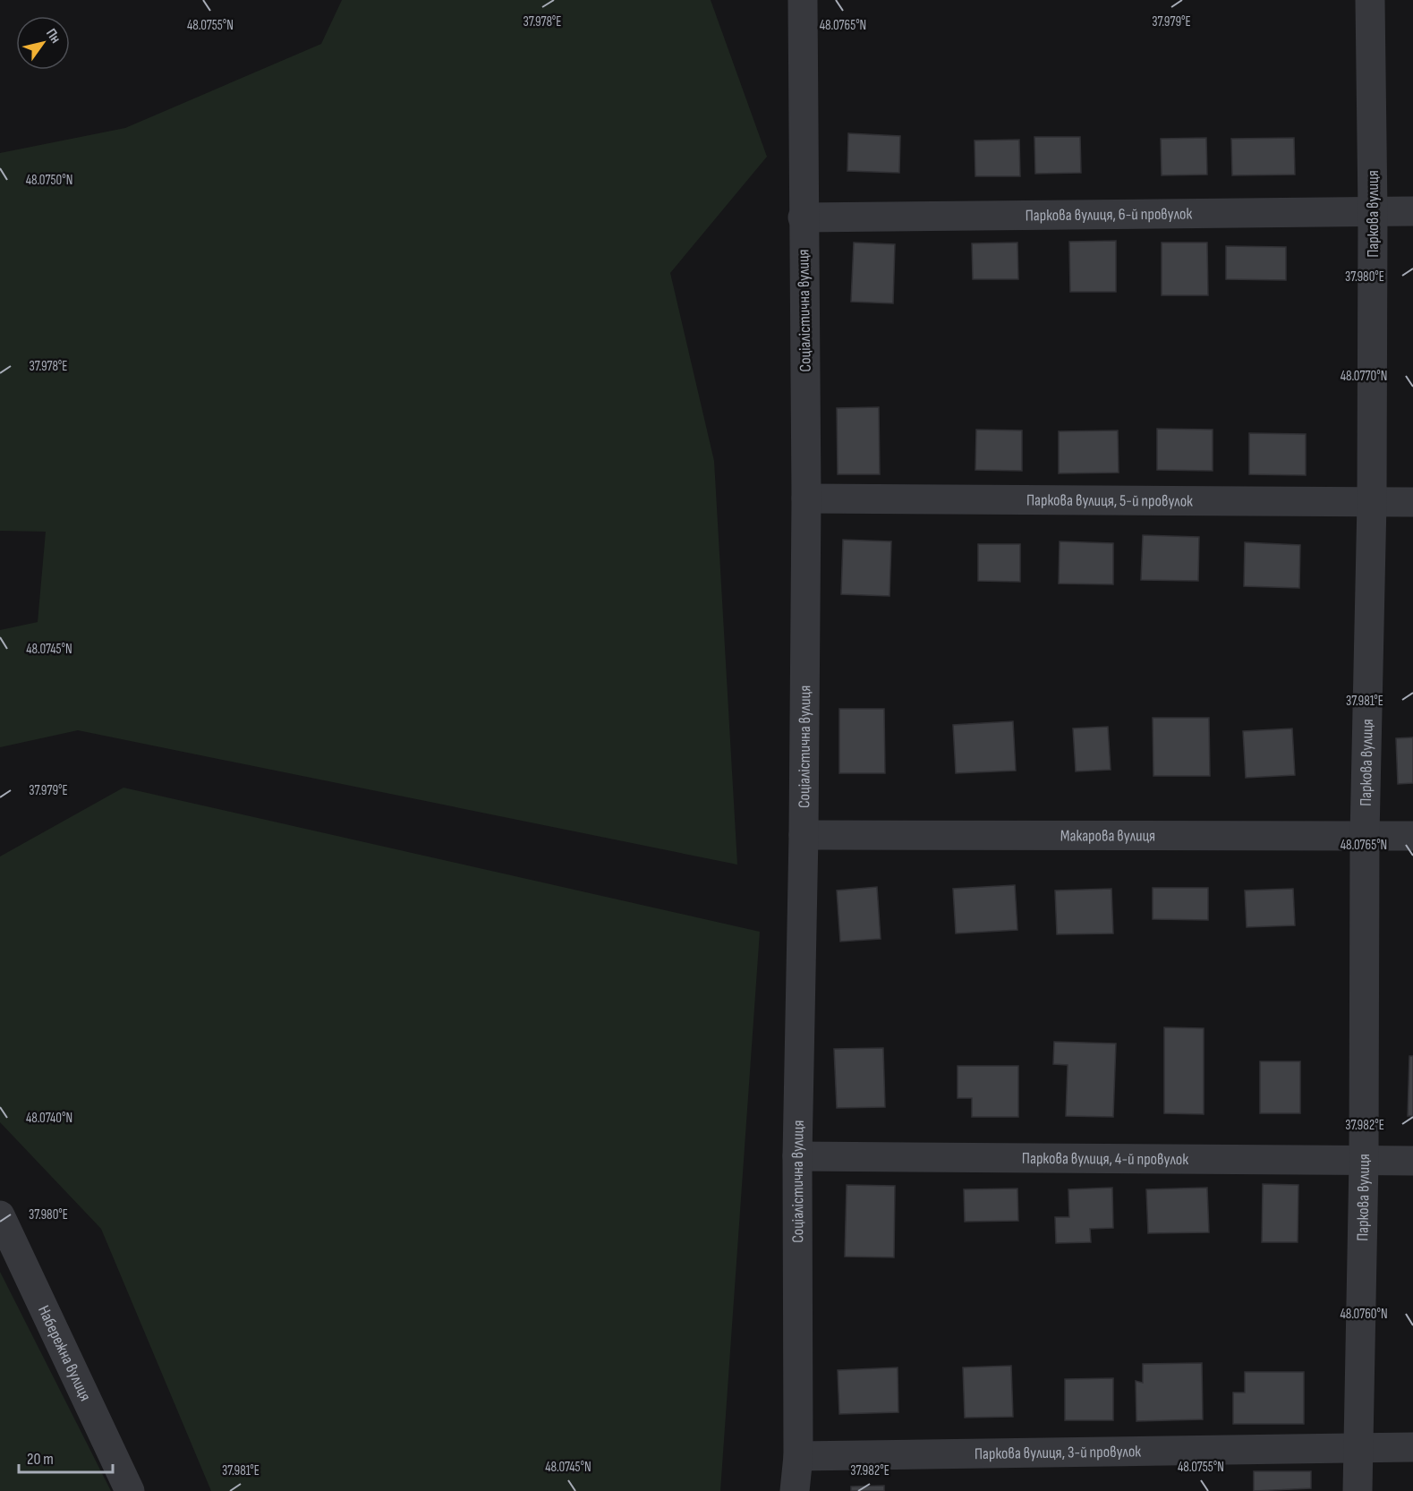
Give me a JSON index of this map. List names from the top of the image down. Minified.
{"streets":{"street":["Паркова вулиця, 6-й провулок","Паркова вулиця","Соціалістична вулиця","Паркова вулиця, 5-й провулок","Макарова вулиця","Паркова вулиця, 4-й провулок","Набережна вулиця","Паркова вулиця, 3-й провулок"]},"crossings":[["Паркова вулиця, 6-й провулок","Паркова вулиця"],["Паркова вулиця, 6-й провулок","Соціалістична вулиця"],["Паркова вулиця","Паркова вулиця, 5-й провулок"],["Паркова вулиця","Макарова вулиця"],["Паркова вулиця","Паркова вулиця, 4-й провулок"],["Паркова вулиця","Паркова вулиця, 3-й провулок"],["Соціалістична вулиця","Паркова вулиця, 5-й провулок"],["Соціалістична вулиця","Макарова вулиця"],["Соціалістична вулиця","Паркова вулиця, 4-й провулок"],["Соціалістична вулиця","Паркова вулиця, 3-й провулок"]],"scale_bar":"20 m","north":"top right","coordinates":["37.978°E","37.979°E","48.0755°N","48.0765°N","48.0750°N","37.980°E","48.0770°N","48.0745°N","37.981°E","48.0740°N","37.982°E","48.0760°N"]}
